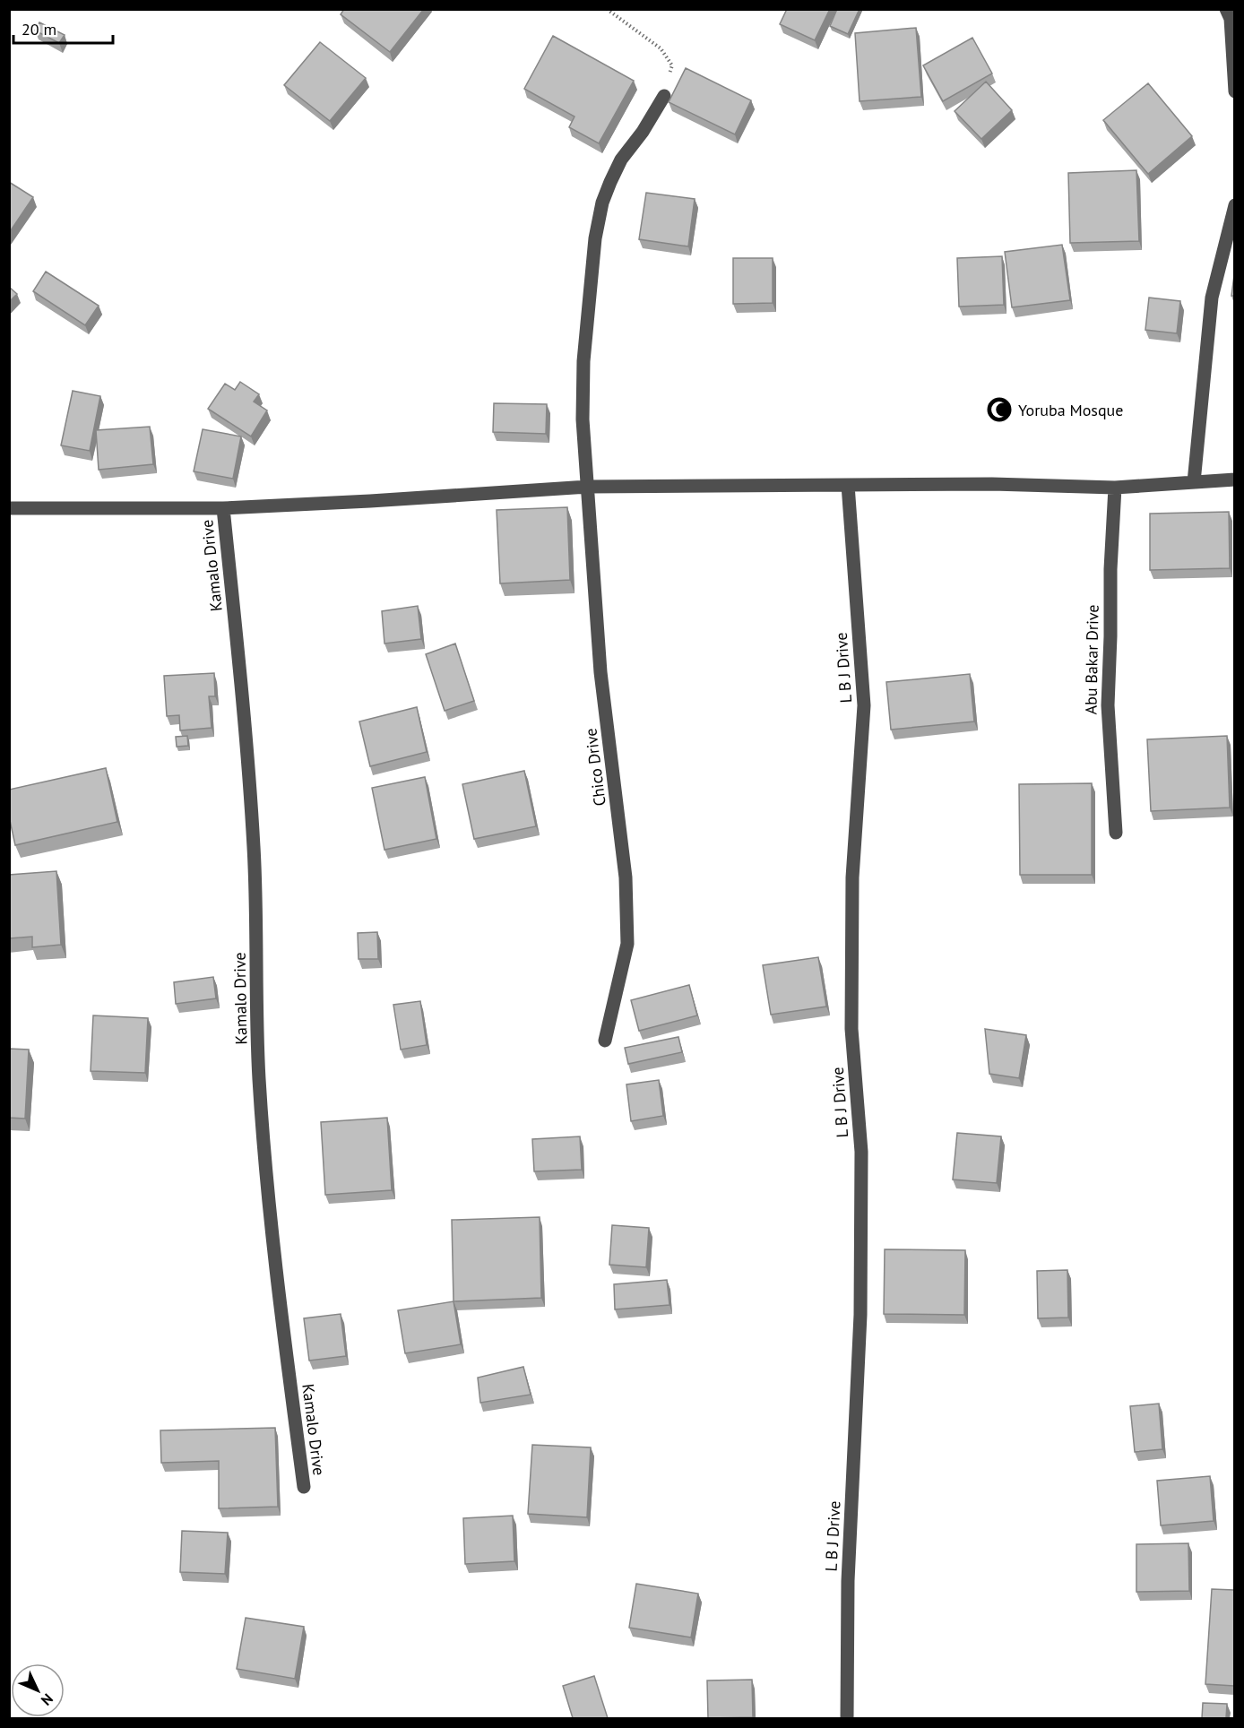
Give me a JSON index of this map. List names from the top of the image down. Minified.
{"streets":{"street":["Kamalo Drive","Abu Bakar Drive","L B J Drive","Chico Drive"]},"places":{"mosque":["Yoruba Mosque"]},"scale_bar":"20 m","north":"bottom right"}
